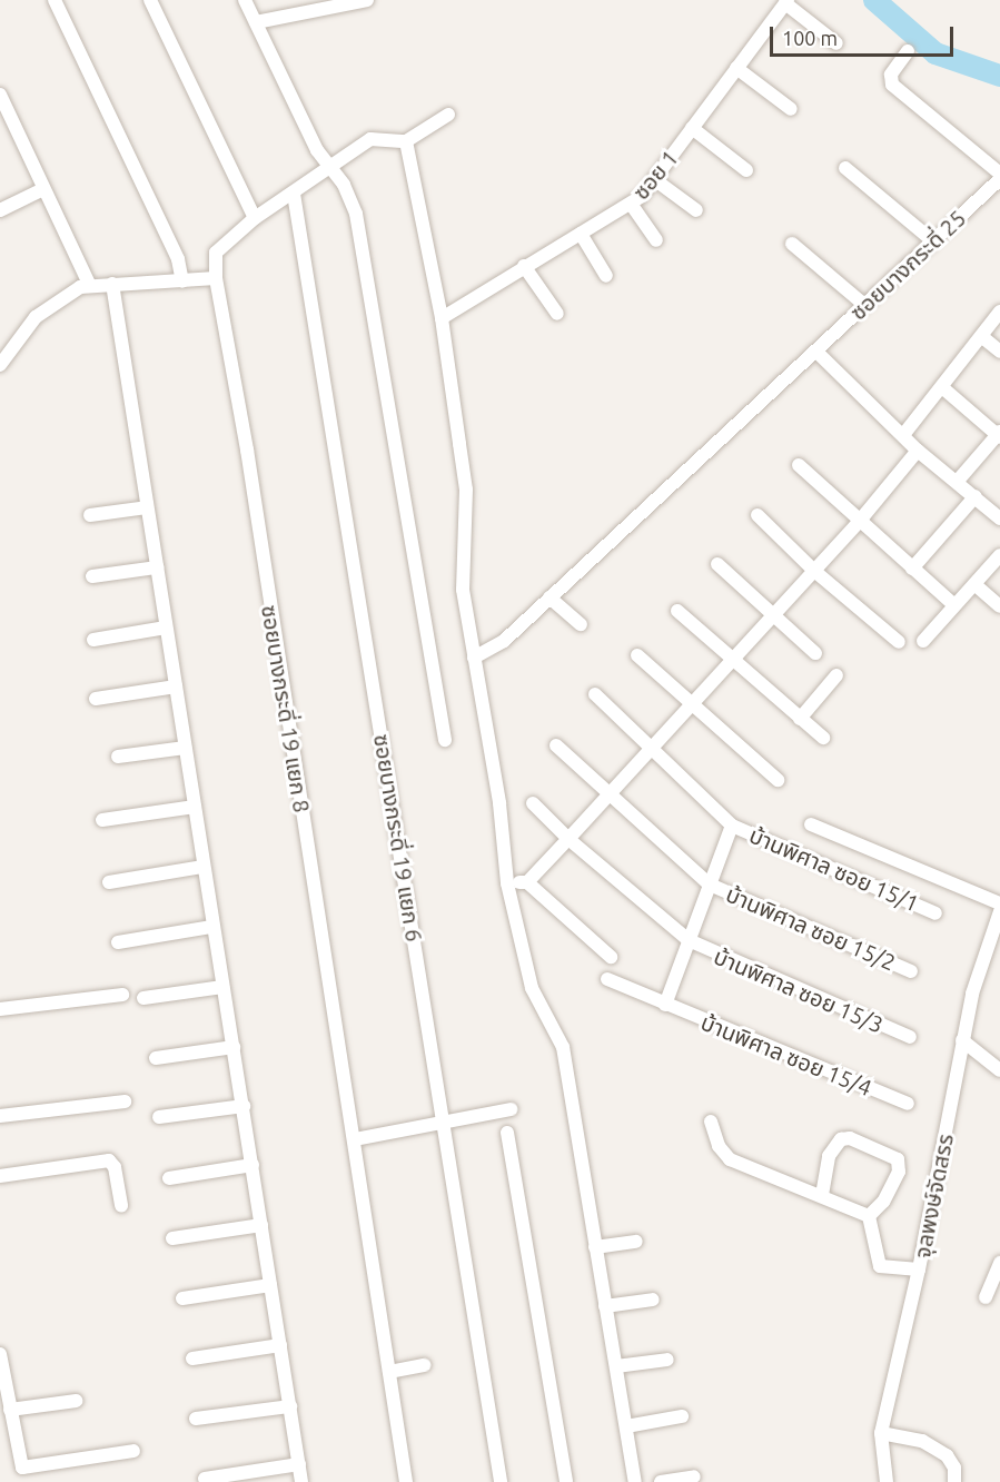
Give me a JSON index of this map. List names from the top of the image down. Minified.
{"streets":{"street":["ซอย 1","ซอยบางกระดี่ 25","ซอยบางกระดี่ 19 แยก 8","ซอยบางกระดี่ 19 แยก 6","บ้านพิศาล ซอย 15/1","บ้านพิศาล ซอย 15/2","บ้านพิศาล ซอย 15/3","บ้านพิศาล ซอย 15/4","จุลพงษ์จัดสรร"]},"crossings":[["ซอยบางกระดี่ 19 แยก 8","ซอยบางกระดี่ 19 แยก 6"]],"scale_bar":"100 m"}
